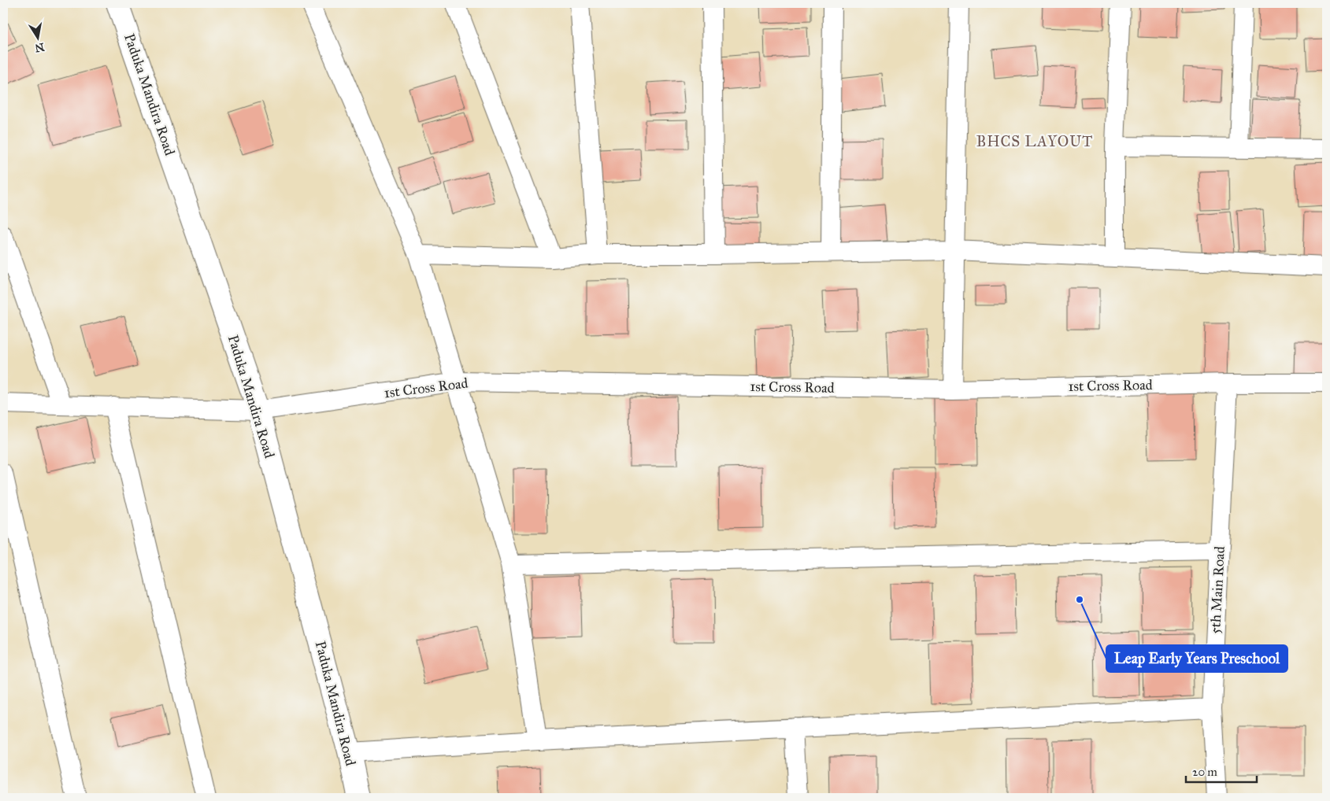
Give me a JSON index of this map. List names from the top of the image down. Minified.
{"streets":{"street":["Paduka Mandira Road","1st Cross Road","5th Main Road"]},"crossings":[["Paduka Mandira Road","1st Cross Road"],["1st Cross Road","5th Main Road"]],"districts":["BHCS LAYOUT"],"places":["Leap Early Years Preschool"],"scale_bar":"20 m","north":"bottom"}
